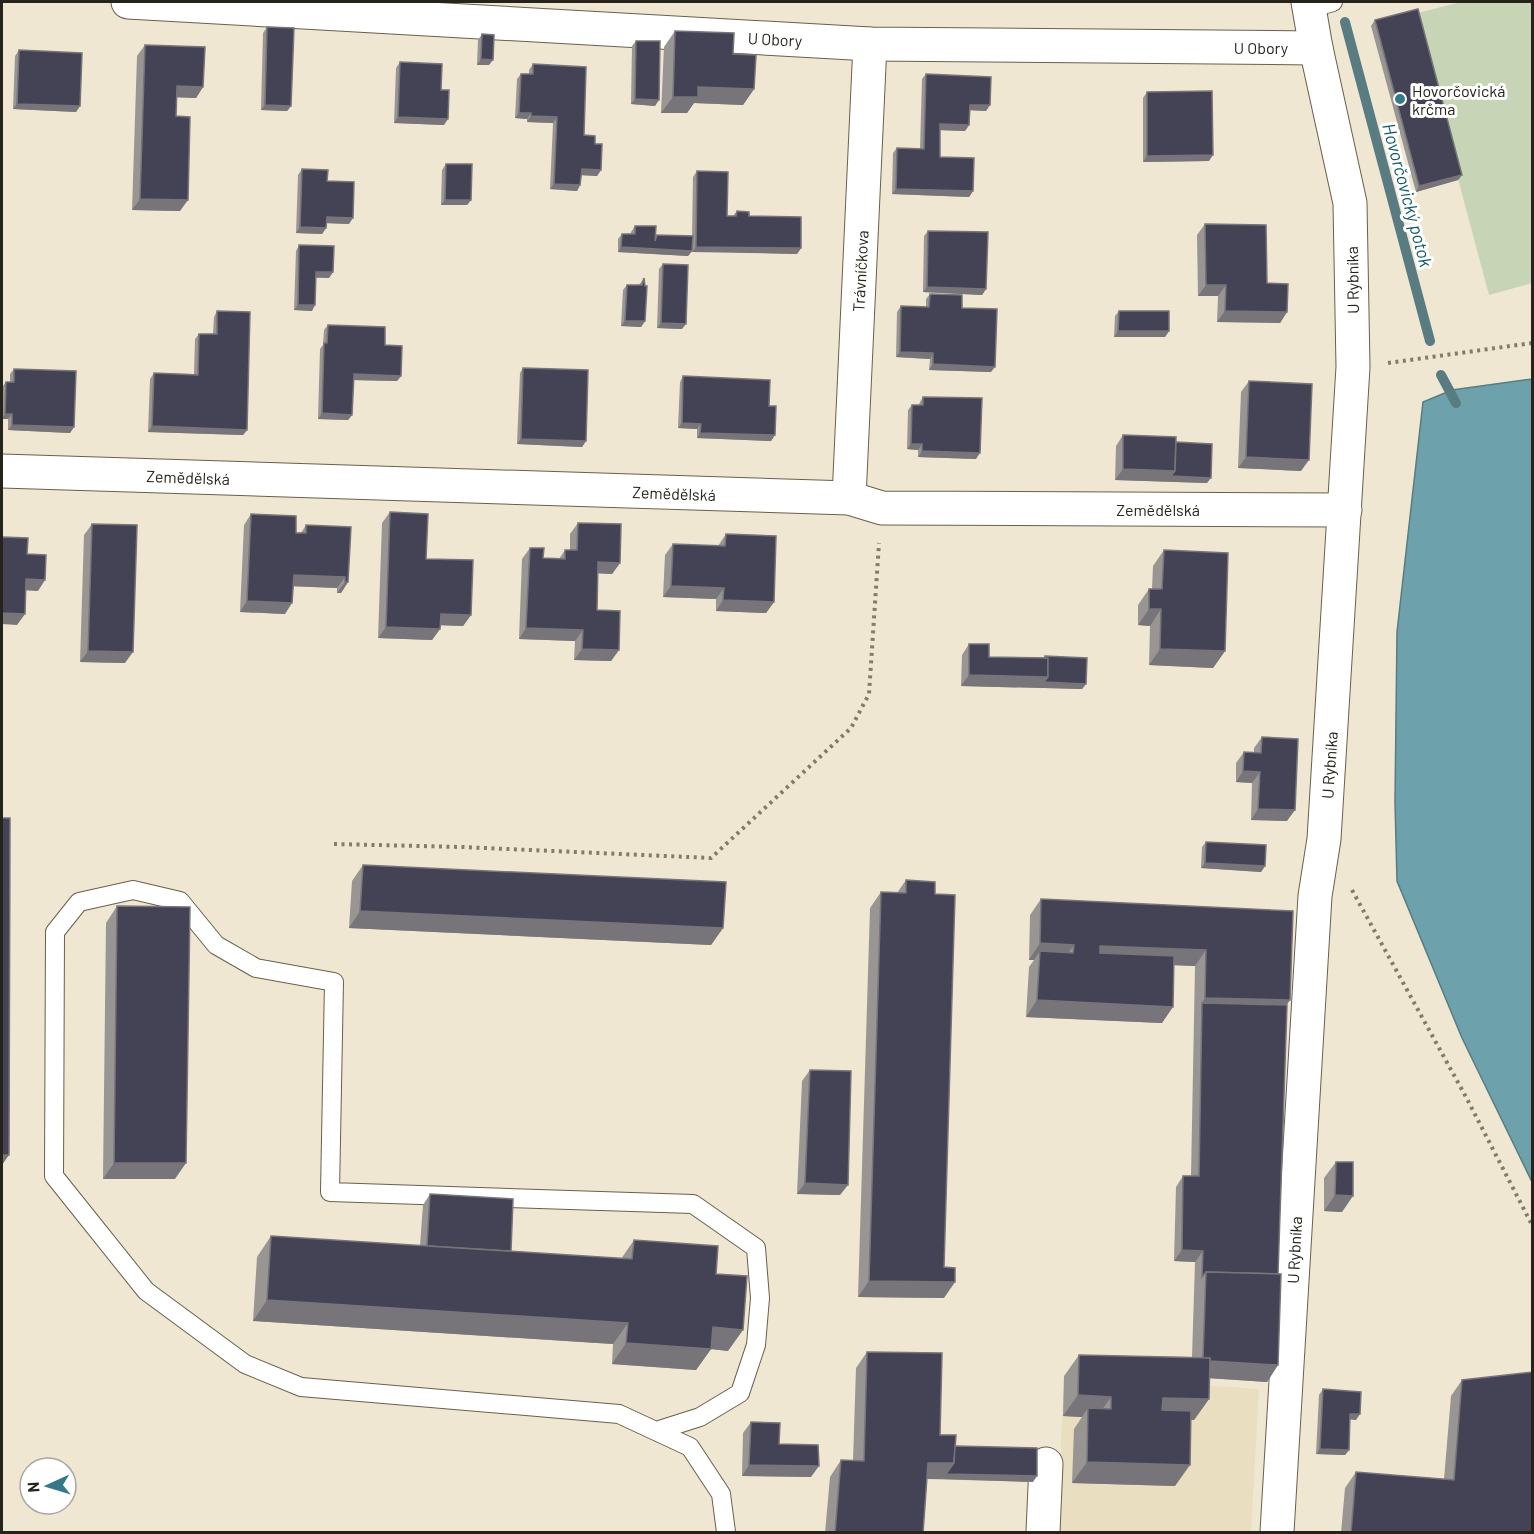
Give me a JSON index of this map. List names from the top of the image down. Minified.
{"streets":{"street":["U Obory","Trávníčkova","U Rybníka","Zemědělská"]},"crossings":[["U Obory","Trávníčkova"],["U Obory","U Rybníka"],["Trávníčkova","Zemědělská"],["U Rybníka","Zemědělská"]],"water":["Hovorčovický potok"],"places":["Hovorčovická krčma"],"north":"left"}
